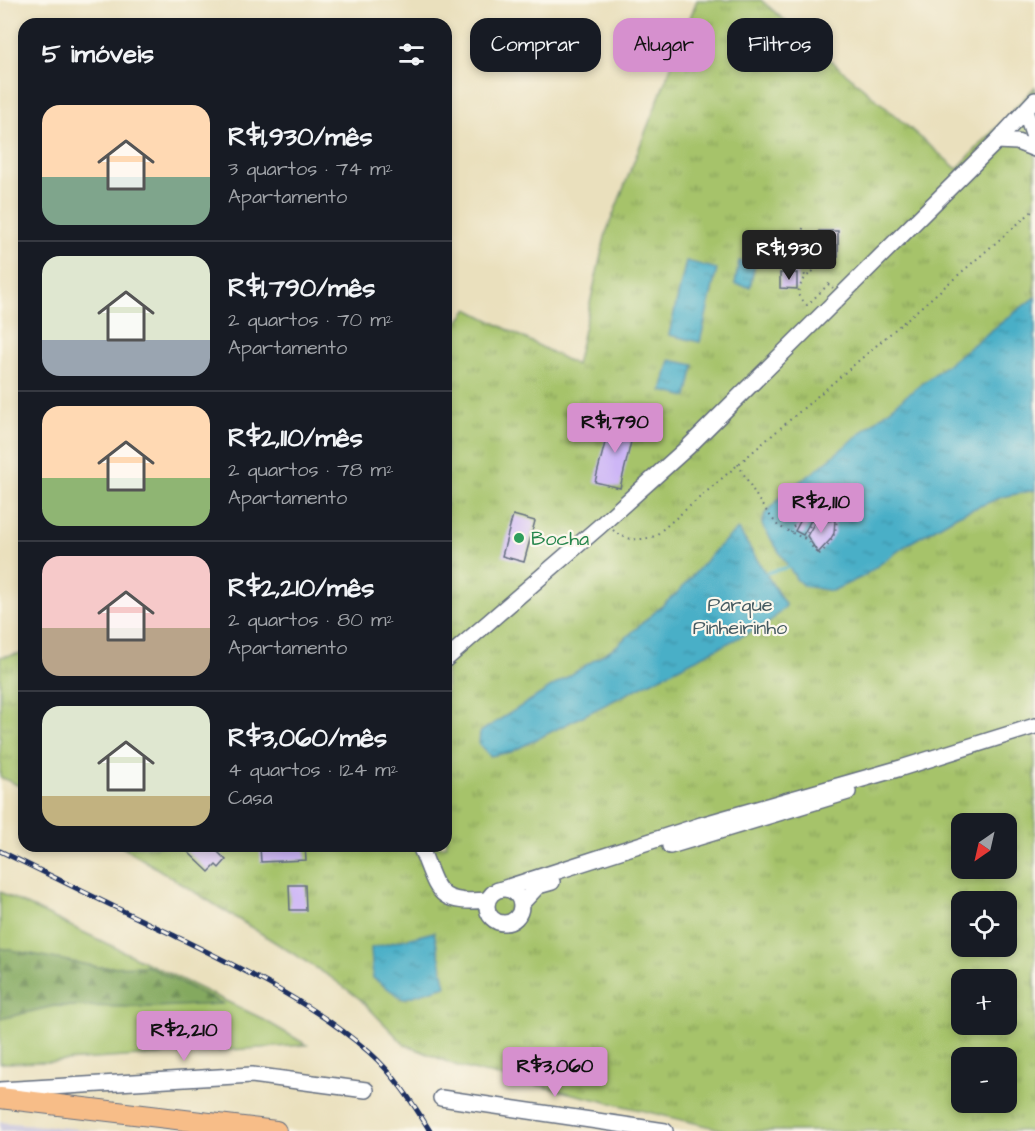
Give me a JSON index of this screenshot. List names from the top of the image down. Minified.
{"parks":["Parque Pinheirinho"],"places":["Bocha"],"north":"bottom left","page":{"chip":["Comprar","Alugar","Filtros"],"heading":"5 imóveis","list":[{"name":"R$1,930/mês","note":"3 quartos · 74 m² · Apartamento"},{"name":"R$1,790/mês","note":"2 quartos · 70 m² · Apartamento"},{"name":"R$2,110/mês","note":"2 quartos · 78 m² · Apartamento"},{"name":"R$2,210/mês","note":"2 quartos · 80 m² · Apartamento"},{"name":"R$3,060/mês","note":"4 quartos · 124 m² · Casa"}],"price":["R$1,930","R$1,790","R$2,110","R$2,210","R$3,060"],"map_buttons":["+","−"]}}
